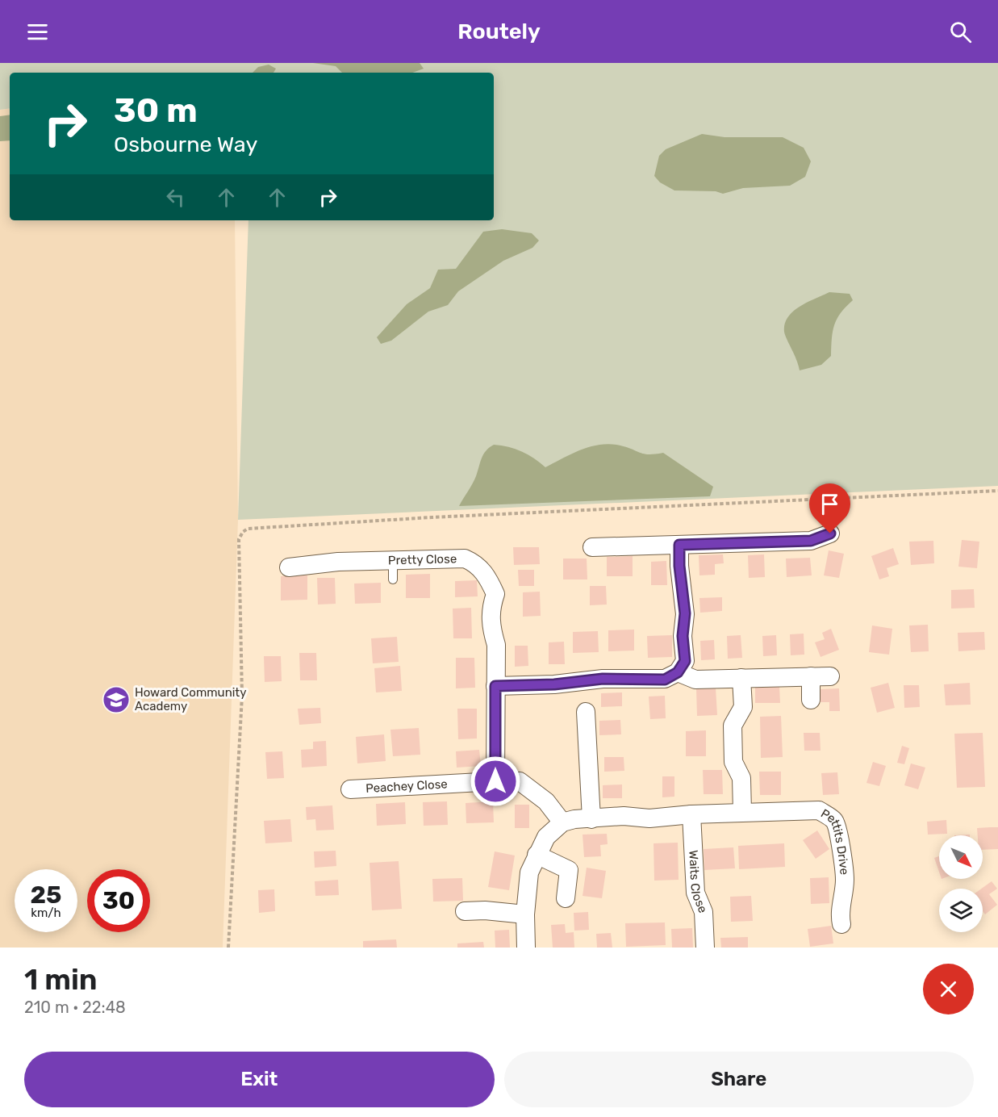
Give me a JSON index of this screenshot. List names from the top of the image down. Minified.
{"streets":{"street":["Pretty Close","Peachey Close","Pettits Drive","Waits Close"]},"crossings":[["Pretty Close","Peachey Close"],["Peachey Close","Pettits Drive"],["Pettits Drive","Waits Close"]],"places":{"school or university":["Howard Community Academy"]},"north":"bottom right","page":{"header":"Routely","turn":["30 m","Osbourne Way"],"speed":"25 km/h","limit":"30","heading":["1 min","210 m · 22:48"],"buttons":["Exit","Share"]}}
